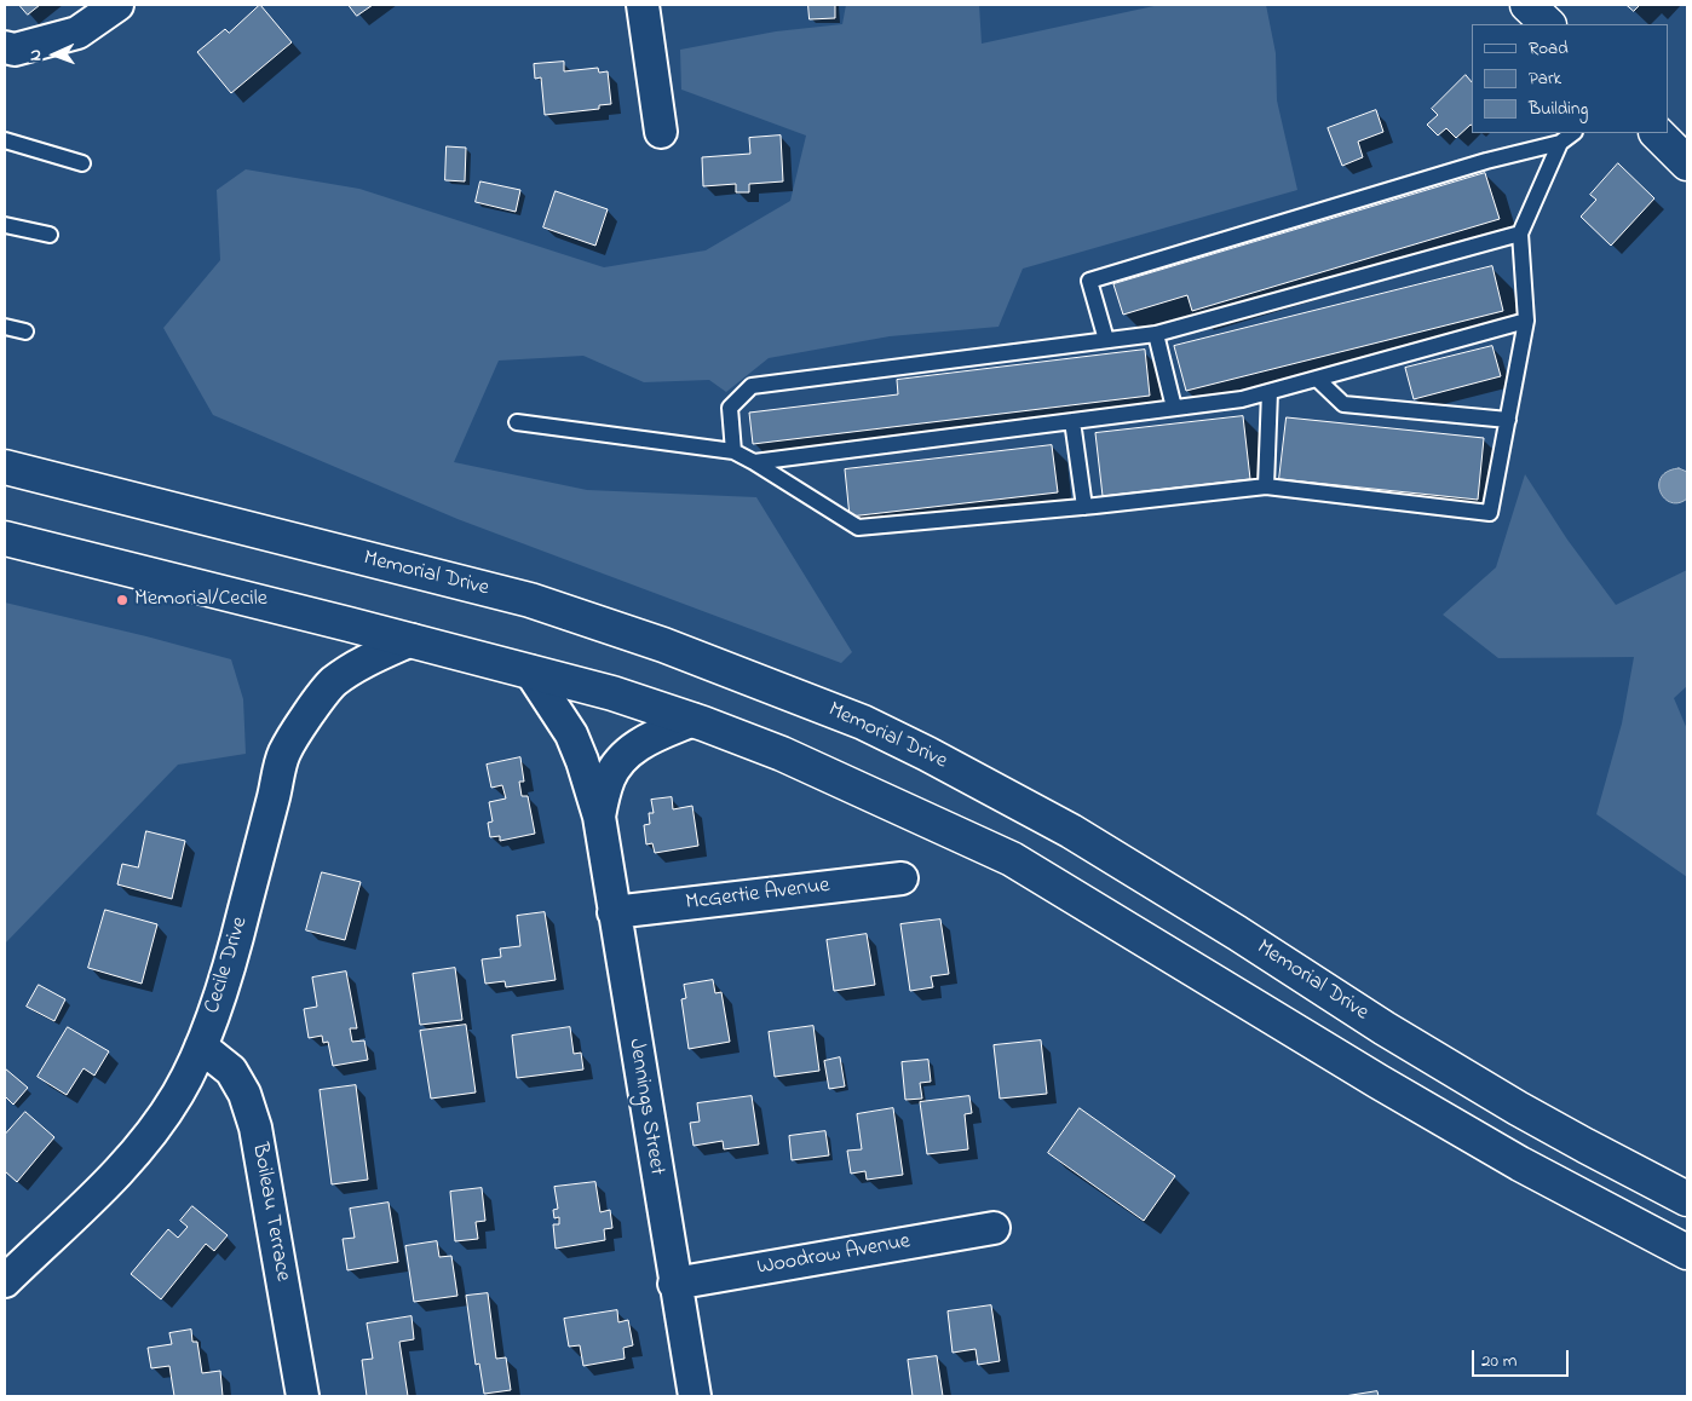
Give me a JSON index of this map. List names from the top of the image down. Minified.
{"streets":{"main road":["Memorial Drive"],"street":["McGertie Avenue","Cecile Drive","Jennings Street","Boileau Terrace","Woodrow Avenue"]},"crossings":[["McGertie Avenue","Jennings Street"],["Cecile Drive","Boileau Terrace"],["Jennings Street","Woodrow Avenue"]],"places":["Memorial/Cecile"],"legend":["Road","Park","Building"],"scale_bar":"20 m","north":"left"}
